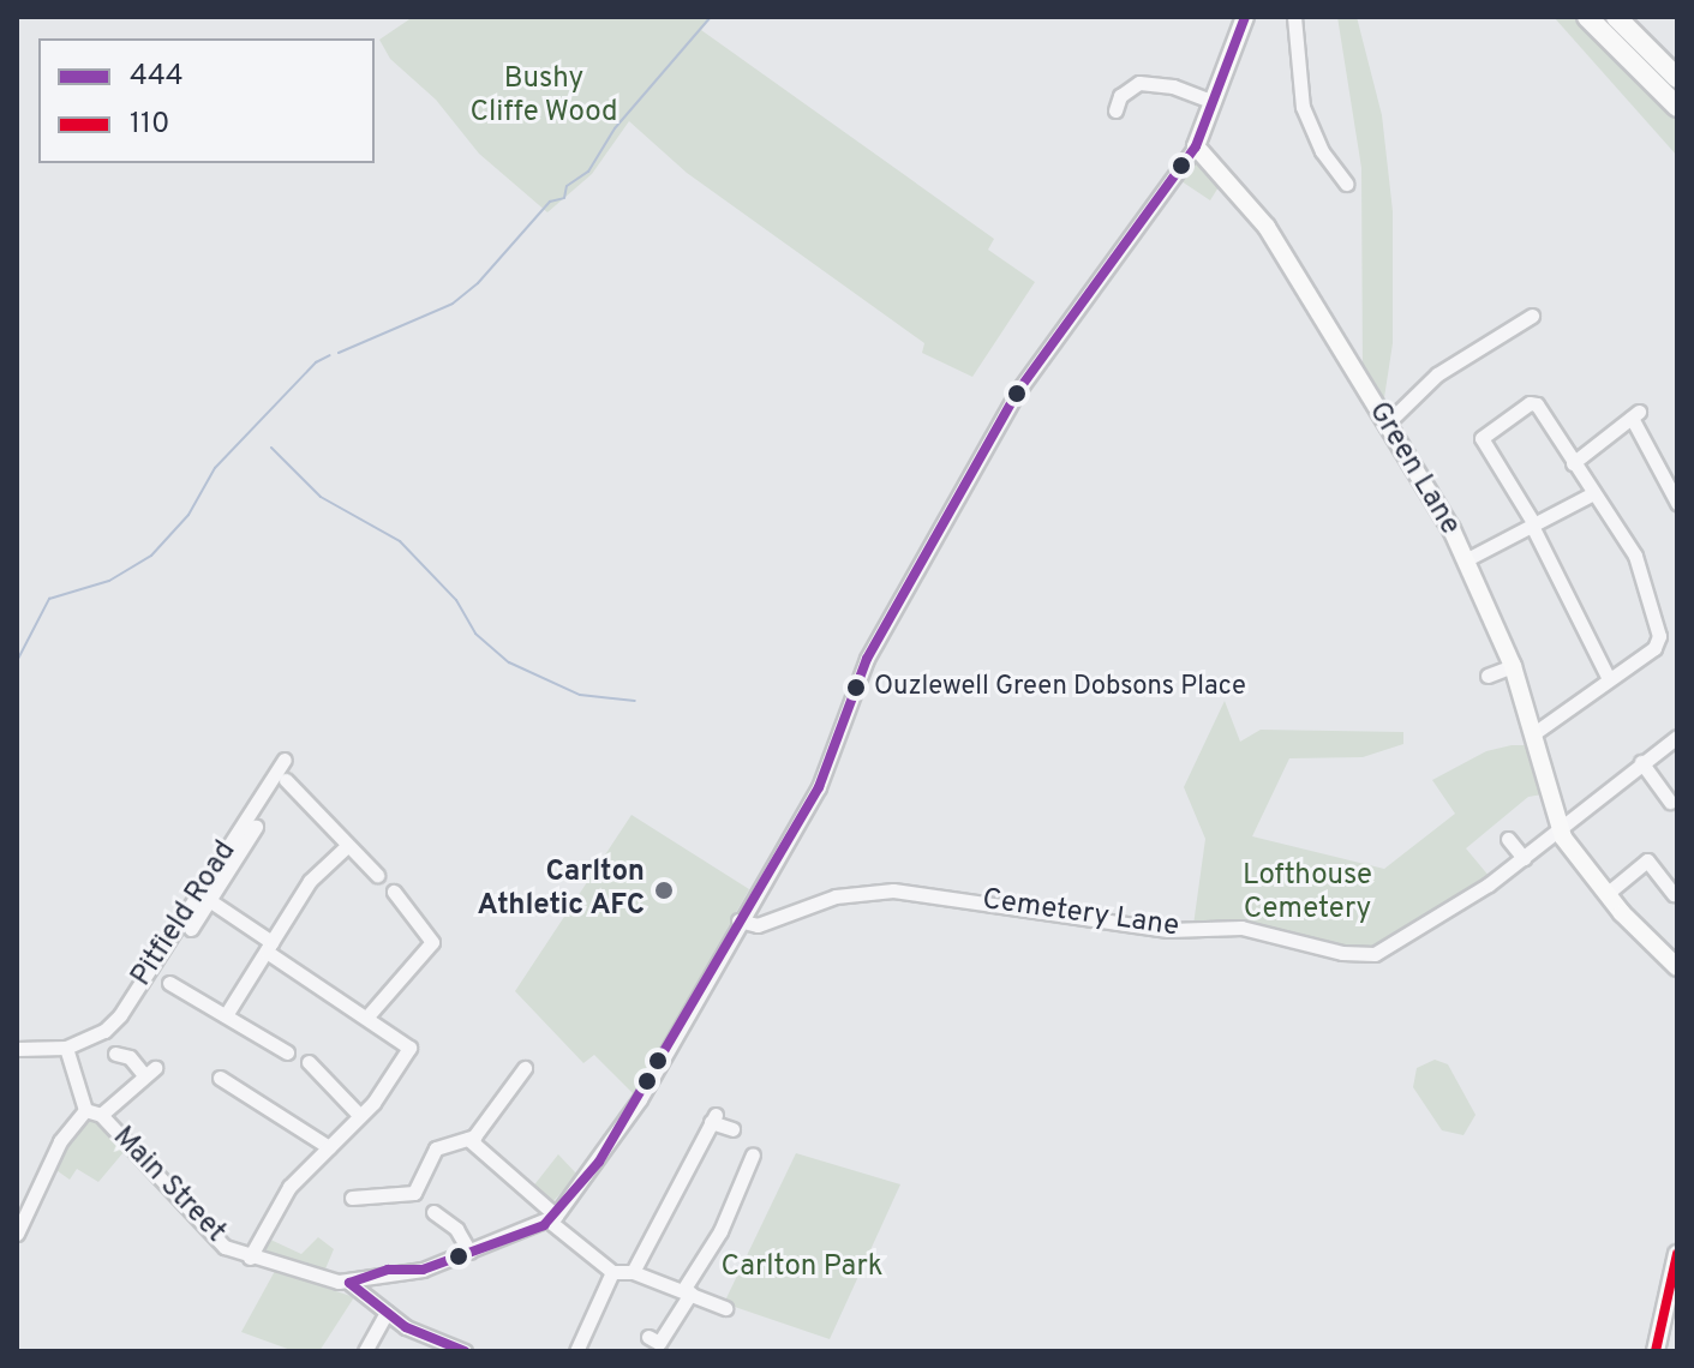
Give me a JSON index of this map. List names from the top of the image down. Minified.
{"streets":{"main road":["Green Lane"],"street":["Pitfield Road","Cemetery Lane","Main Street"]},"crossings":[["Green Lane","Cemetery Lane"]],"parks":["Bushy Cliffe Wood","Lofthouse Cemetery","Carlton Park"],"places":["Ouzlewell Green Dobsons Place","Carlton Athletic AFC"],"lines":["transit line 444","transit line 110"],"legend":["444","110"]}
